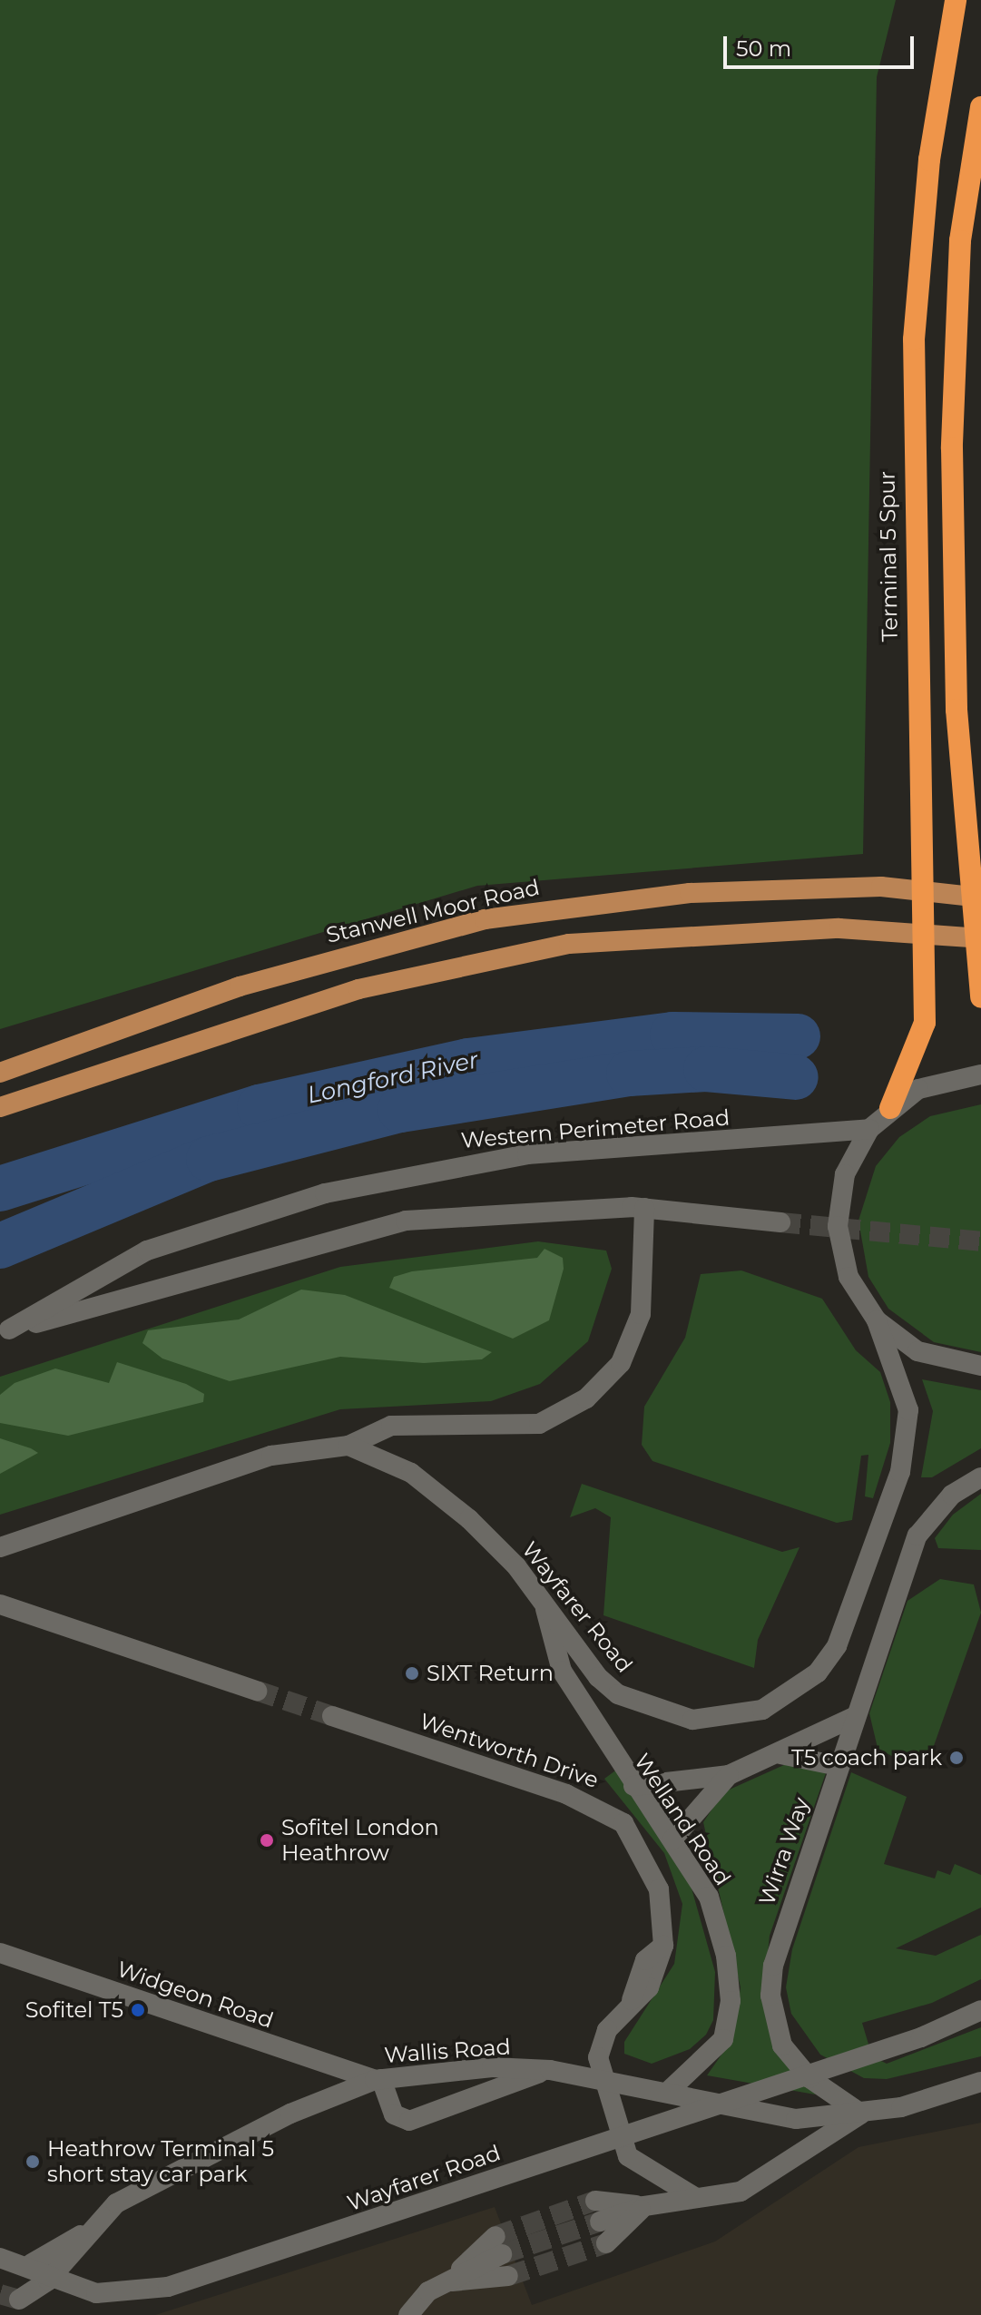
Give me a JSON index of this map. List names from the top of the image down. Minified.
{"streets":{"highway":["Terminal 5 Spur"],"main road":["Stanwell Moor Road"],"street":["Western Perimeter Road","Wayfarer Road","Wentworth Drive","Welland Road","Wirra Way","Widgeon Road","Wallis Road"]},"crossings":[["Wayfarer Road","Welland Road"],["Wentworth Drive","Wallis Road"],["Welland Road","Wallis Road"],["Wirra Way","Wallis Road"],["Widgeon Road","Wallis Road"]],"water":["Longford River"],"places":["SIXT Return","T5 coach park","Sofitel London Heathrow","Sofitel T5","Heathrow Terminal 5 short stay car park"],"scale_bar":"50 m"}
